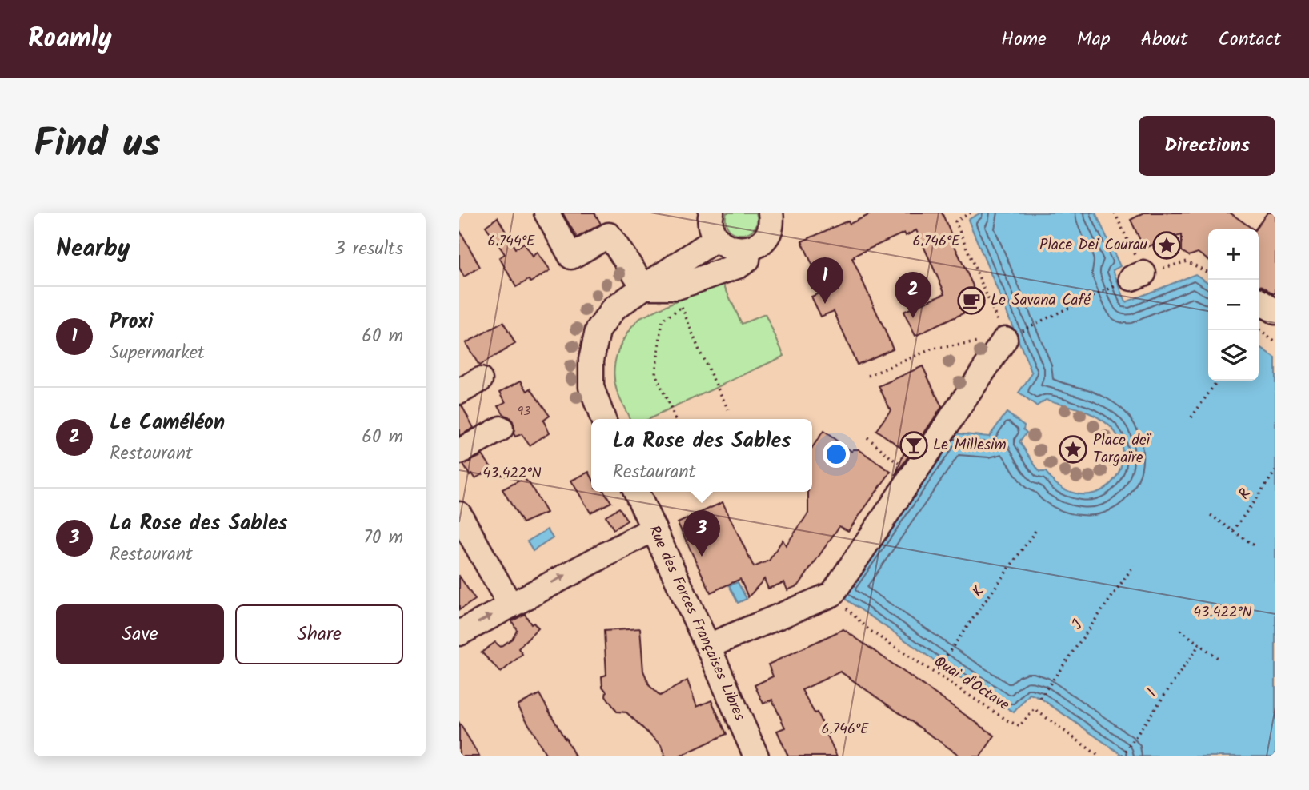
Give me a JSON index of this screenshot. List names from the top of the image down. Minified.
{"streets":{"street":["Rue des Forces Françaises Libres"],"path":["R","K","J","Quai d'Octave","I"]},"places":{"place":["Place Dei Courau","Place deï Targaïre"],"cafe":["Le Savana Café"],"bar":["Le Millesim"]},"house_numbers":["93"],"page":{"header":"Roamly","nav":["Home","Map","About","Contact"],"title":"Find us","buttons":["Directions",["Save","Share"]],"heading":["Nearby","3 results"],"map_buttons":["+","−"],"pins":["1","2","3"],"list":[{"mark":"1","name":"Proxi","note":"Supermarket","value":"60 m"},{"mark":"2","name":"Le Caméléon","note":"Restaurant","value":"60 m"},{"mark":"3","name":"La Rose des Sables","note":"Restaurant","value":"70 m"}],"popup":["La Rose des Sables","Restaurant"]},"coordinates":["6.744°E","6.746°E","43.422°N"]}
